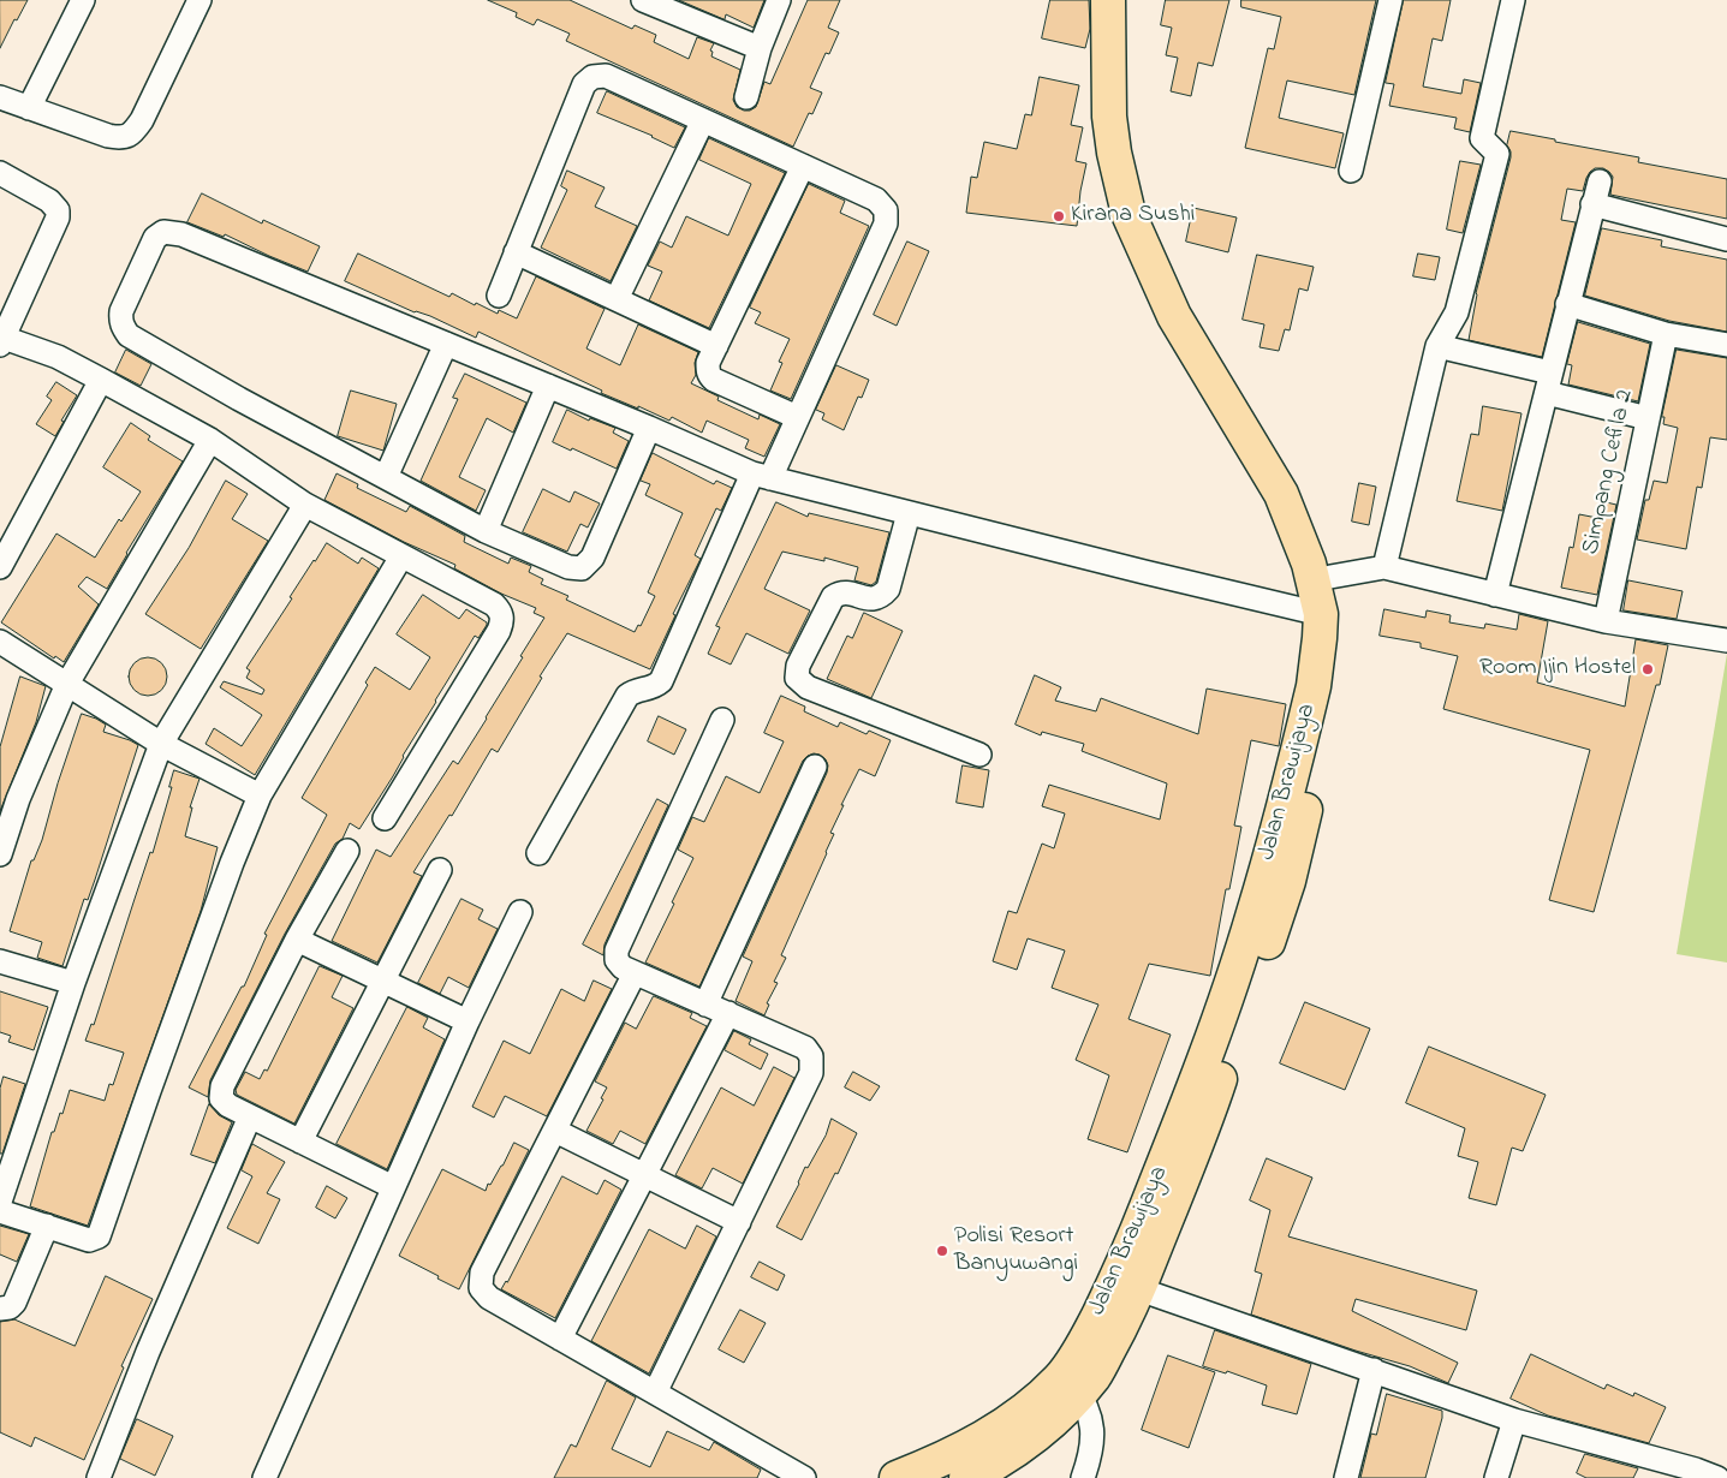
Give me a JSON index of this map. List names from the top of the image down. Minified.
{"streets":{"highway":["Jalan Brawijaya"],"street":["Simpang Cefila 2"]},"places":["Kirana Sushi","Room Ijin Hostel","Polisi Resort Banyuwangi"]}
